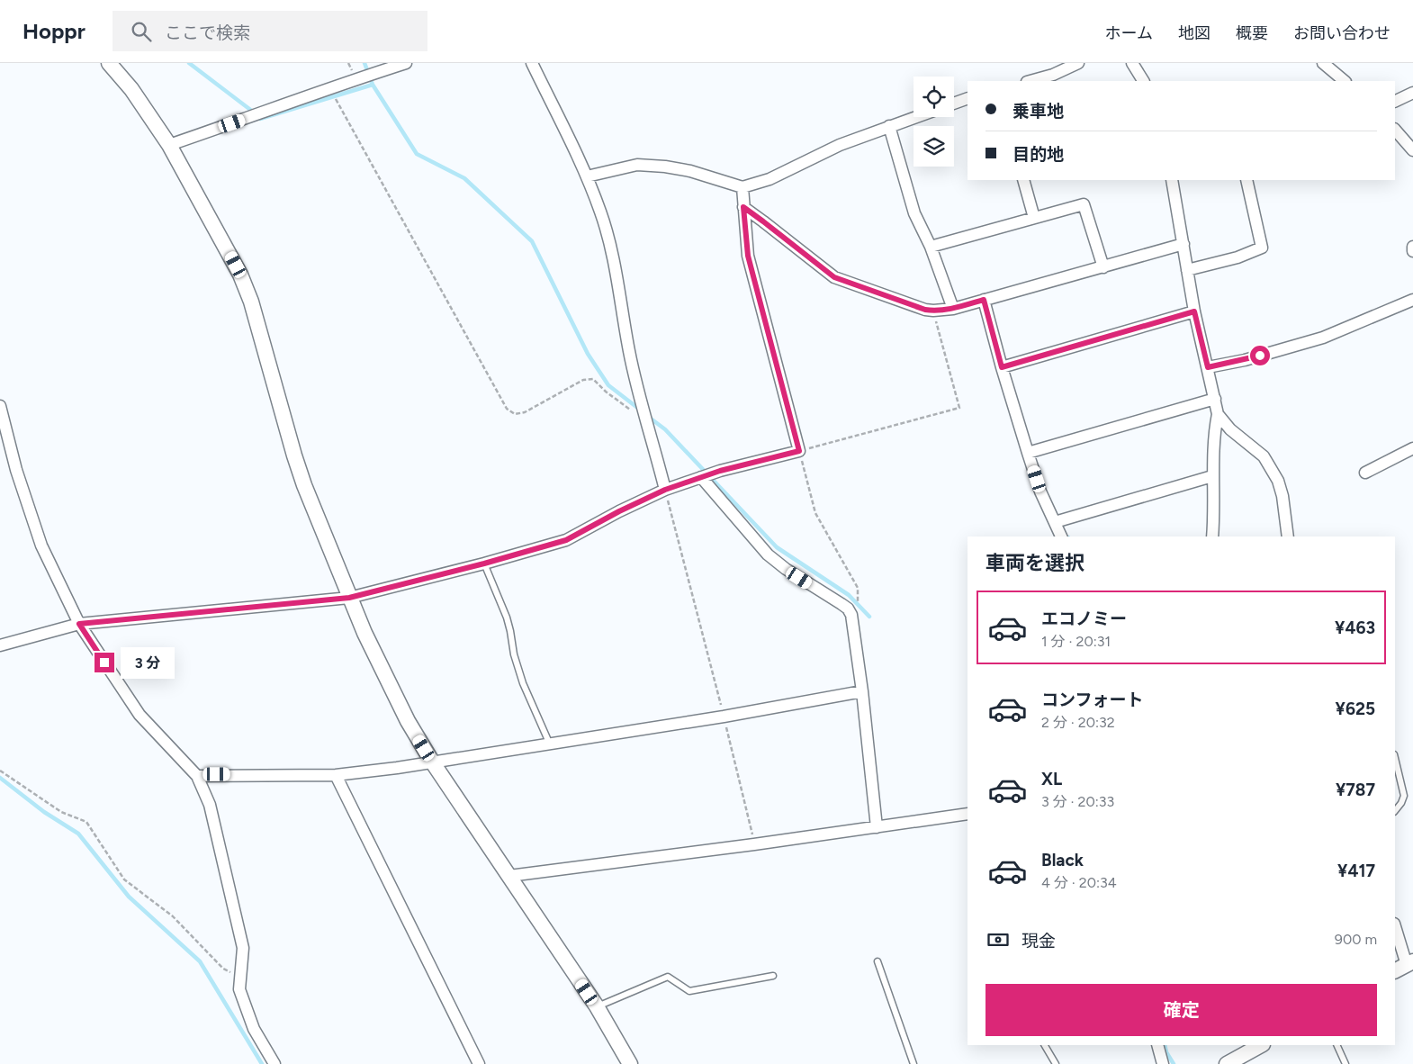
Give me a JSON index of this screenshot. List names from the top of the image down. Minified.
{"page":{"header":"Hoppr","search":"ここで検索","nav":["ホーム","地図","概要","お問い合わせ"],"banner":["乗車地","目的地"],"heading":"車両を選択","list":[{"name":"エコノミー","note":"1 分 · 20:31","value":"¥463"},{"name":"コンフォート","note":"2 分 · 20:32","value":"¥625"},{"name":"XL","note":"3 分 · 20:33","value":"¥787"},{"name":"Black","note":"4 分 · 20:34","value":"¥417"}],"bubble":"3 分","pay":["現金","900 m"],"buttons":"確定"}}
